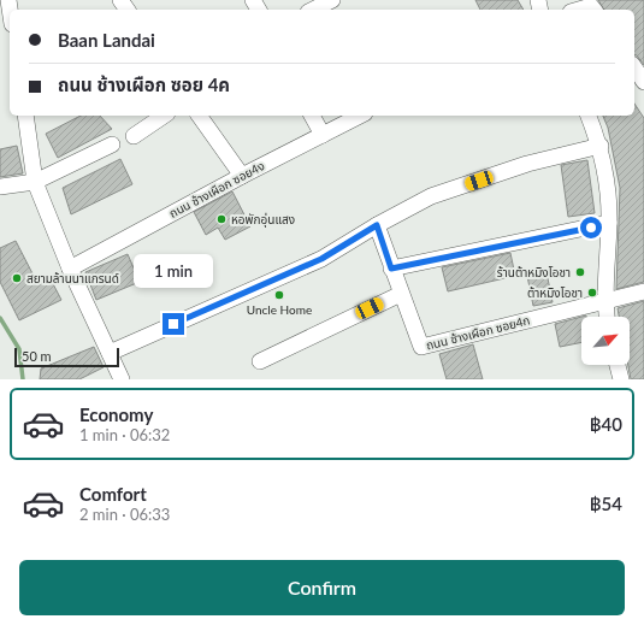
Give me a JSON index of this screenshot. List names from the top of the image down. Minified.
{"streets":{"street":["ถนน ช้างเผือก ซอย4ง","ถนน ช้างเผือก ซอย4ก"]},"places":["หอพักอุ่นแสง","ร้านต้าหมิงโอชา","สยามล้านนาแกรนด์","ต้าหมิงโอชา","Uncle Home"],"scale_bar":"50 m","north":"top right","page":{"banner":["Baan Landai","ถนน ช้างเผือก ซอย 4ค"],"bubble":"1 min","scale":"50 m","list":[{"name":"Economy","note":"1 min · 06:32","value":"฿40"},{"name":"Comfort","note":"2 min · 06:33","value":"฿54"}],"buttons":"Confirm"}}
